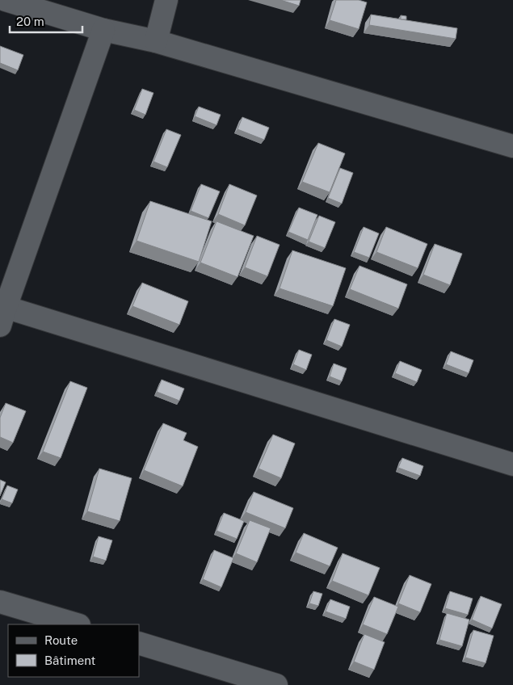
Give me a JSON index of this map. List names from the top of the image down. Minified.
{"legend":["Route","Bâtiment"],"scale_bar":"20 m"}
